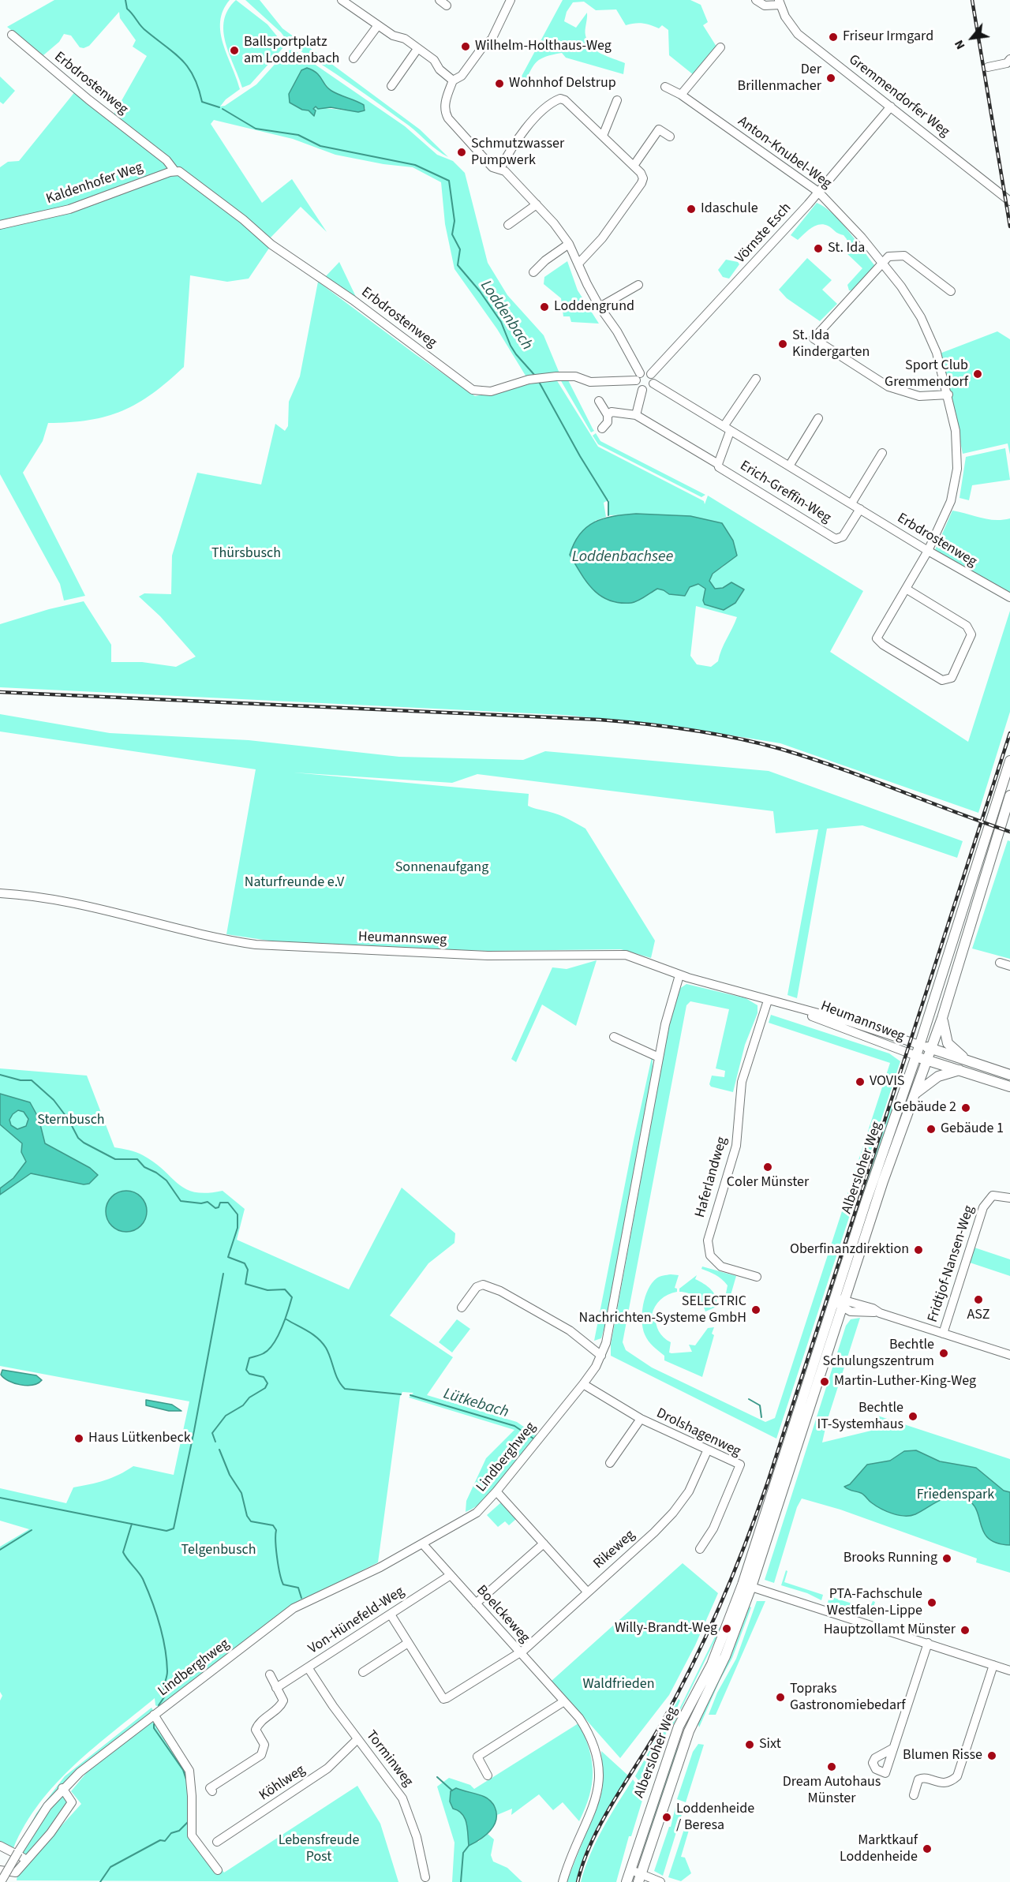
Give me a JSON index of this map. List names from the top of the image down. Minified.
{"streets":{"main road":["Albersloher Weg"],"street":["Erbdrostenweg","Gremmendorfer Weg","Anton-Knubel-Weg","Kaldenhofer Weg","Vörnste Esch","Erich-Greffin-Weg","Heumannsweg","Haferlandweg","Fridtjof-Nansen-Weg","Drolshagenweg","Lindberghweg","Rikeweg","Boelckeweg","Von-Hünefeld-Weg","Torminweg","Köhlweg"]},"crossings":[["Erbdrostenweg","Anton-Knubel-Weg"],["Erbdrostenweg","Kaldenhofer Weg"],["Erbdrostenweg","Vörnste Esch"],["Erbdrostenweg","Erich-Greffin-Weg"],["Gremmendorfer Weg","Vörnste Esch"],["Anton-Knubel-Weg","Vörnste Esch"],["Heumannsweg","Albersloher Weg"],["Heumannsweg","Haferlandweg"],["Heumannsweg","Lindberghweg"],["Drolshagenweg","Lindberghweg"],["Drolshagenweg","Rikeweg"],["Lindberghweg","Boelckeweg"],["Rikeweg","Boelckeweg"],["Boelckeweg","Von-Hünefeld-Weg"],["Von-Hünefeld-Weg","Torminweg"],["Torminweg","Köhlweg"]],"water":["Loddenbach","Loddenbachsee","Lütkebach"],"parks":["Thürsbusch","Sonnenaufgang","Naturfreunde e.V","Sternbusch","Friedenspark","Telgenbusch","Waldfrieden","Lebensfreude Post"],"places":["Friseur Irmgard","Wilhelm-Holthaus-Weg","Ballsportplatz am Loddenbach","Der Brillenmacher","Wohnhof Delstrup","Schmutzwasser Pumpwerk","Idaschule","St. Ida","Loddengrund","St. Ida Kindergarten","Sport Club Gremmendorf","VOVIS","Gebäude 2","Gebäude 1","Coler Münster","Oberfinanzdirektion","ASZ","SELECTRIC Nachrichten-Systeme GmbH","Bechtle Schulungszentrum","Martin-Luther-King-Weg","Bechtle IT-Systemhaus","Haus Lütkenbeck","Brooks Running","PTA-Fachschule Westfalen-Lippe","Willy-Brandt-Weg","Hauptzollamt Münster","Topraks Gastronomiebedarf","Sixt","Blumen Risse","Dream Autohaus Münster","Loddenheide / Beresa","Marktkauf Loddenheide"],"north":"bottom left"}
